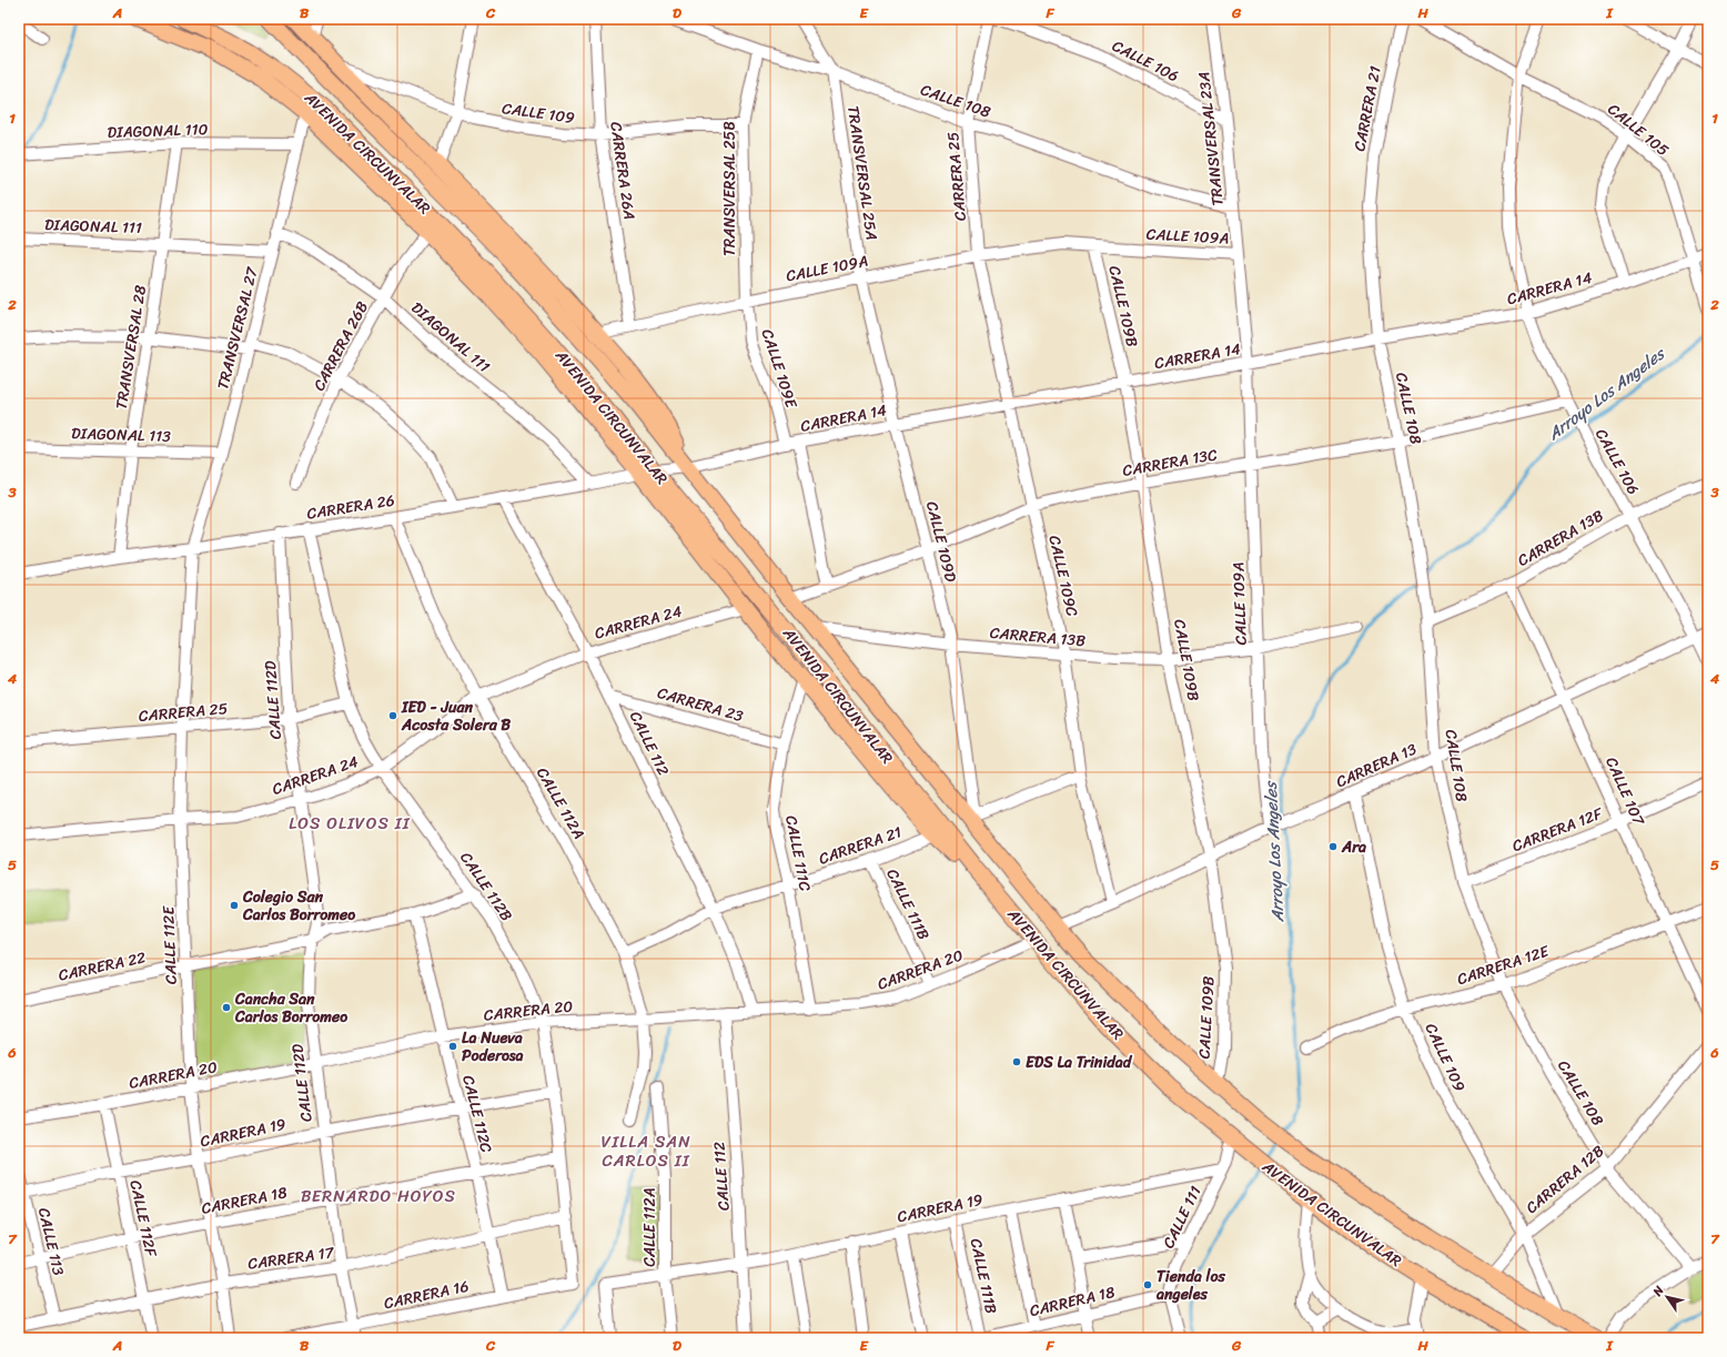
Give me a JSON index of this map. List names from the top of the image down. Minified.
{"streets":{"highway":["AVENIDA CIRCUNVALAR"],"street":["CALLE 106","CALLE 108","CARRERA 21","CALLE 109","CALLE 105","DIAGONAL 110","TRANSVERSAL 23A","CARRERA 26A","TRANSVERSAL 25A","CARRERA 25","TRANSVERSAL 25B","DIAGONAL 111","CALLE 109A","CARRERA 14","CALLE 109B","TRANSVERSAL 27","CARRERA 26B","TRANSVERSAL 28","CALLE 109E","DIAGONAL 113","CARRERA 13C","CARRERA 26","CARRERA 13B","CALLE 109D","CALLE 109C","CARRERA 24","CALLE 112D","CARRERA 23","CALLE 112","CARRERA 13","CALLE 107","CALLE 112A","CARRERA 12F","CALLE 111C","CALLE 112B","CALLE 111B","CALLE 112E","CARRERA 12E","CARRERA 22","CARRERA 20","CALLE 112C","CARRERA 19","CARRERA 12B","CARRERA 18","CALLE 111","CALLE 112F","CALLE 113","CARRERA 17","CARRERA 16"]},"crossings":[["CALLE 106","CALLE 105"],["CALLE 106","TRANSVERSAL 23A"],["CALLE 106","CARRERA 14"],["CALLE 106","CARRERA 13C"],["CALLE 106","CARRERA 13B"],["CALLE 106","CARRERA 13"],["CALLE 108","CARRERA 21"],["CALLE 108","TRANSVERSAL 23A"],["CALLE 108","TRANSVERSAL 25A"],["CALLE 108","CARRERA 25"],["CALLE 108","TRANSVERSAL 25B"],["CALLE 108","CARRERA 14"],["CALLE 108","CARRERA 13C"],["CALLE 108","CARRERA 13B"],["CALLE 108","CARRERA 13"],["CALLE 108","CARRERA 12F"],["CALLE 108","CARRERA 12E"],["CALLE 108","CARRERA 12B"],["CARRERA 21","CALLE 112"],["CARRERA 21","CALLE 112A"],["CARRERA 21","CALLE 111C"],["CARRERA 21","CALLE 111B"],["CALLE 109","AVENIDA CIRCUNVALAR"],["CALLE 109","CARRERA 26A"],["CALLE 109","TRANSVERSAL 25B"],["CALLE 109","CARRERA 13"],["CALLE 109","CARRERA 12E"],["CALLE 109","CARRERA 12B"],["CALLE 105","CARRERA 14"],["DIAGONAL 110","TRANSVERSAL 27"],["DIAGONAL 110","TRANSVERSAL 28"],["TRANSVERSAL 23A","CALLE 109A"],["AVENIDA CIRCUNVALAR","CARRERA 14"],["AVENIDA CIRCUNVALAR","CALLE 109B"],["AVENIDA CIRCUNVALAR","CARRERA 13C"],["AVENIDA CIRCUNVALAR","CARRERA 26"],["AVENIDA CIRCUNVALAR","CARRERA 13B"],["AVENIDA CIRCUNVALAR","CALLE 109D"],["AVENIDA CIRCUNVALAR","CARRERA 13"],["AVENIDA CIRCUNVALAR","CARRERA 20"],["AVENIDA CIRCUNVALAR","CARRERA 12B"],["AVENIDA CIRCUNVALAR","CALLE 111"],["CARRERA 26A","CALLE 109A"],["TRANSVERSAL 25A","CALLE 109A"],["TRANSVERSAL 25A","CALLE 109D"],["CARRERA 25","CALLE 109A"],["CARRERA 25","CALLE 109C"],["CARRERA 25","CALLE 112D"],["CARRERA 25","CALLE 112B"],["CARRERA 25","CALLE 112E"],["TRANSVERSAL 25B","CALLE 109A"],["TRANSVERSAL 25B","CALLE 109E"],["DIAGONAL 111","TRANSVERSAL 27"],["DIAGONAL 111","CARRERA 26B"],["DIAGONAL 111","TRANSVERSAL 28"],["DIAGONAL 111","CARRERA 26"],["CALLE 109A","CARRERA 14"],["CALLE 109A","CALLE 109B"],["CALLE 109A","CALLE 109E"],["CALLE 109A","CARRERA 13C"],["CALLE 109A","CARRERA 13B"],["CALLE 109A","CALLE 109D"],["CALLE 109A","CALLE 109C"],["CALLE 109A","CARRERA 13"],["CARRERA 14","CALLE 109B"],["CARRERA 14","CALLE 109E"],["CARRERA 14","CARRERA 26"],["CARRERA 14","CALLE 109D"],["CARRERA 14","CALLE 109C"],["CALLE 109B","CARRERA 13C"],["CALLE 109B","CARRERA 13B"],["CALLE 109B","CARRERA 13"],["TRANSVERSAL 27","DIAGONAL 113"],["TRANSVERSAL 27","CARRERA 26"],["TRANSVERSAL 27","CALLE 112E"],["TRANSVERSAL 28","DIAGONAL 113"],["TRANSVERSAL 28","CARRERA 26"],["CARRERA 13C","CALLE 109D"],["CARRERA 13C","CALLE 109C"],["CARRERA 26","CALLE 112D"],["CARRERA 26","CALLE 112"],["CARRERA 26","CALLE 112A"],["CARRERA 26","CALLE 112B"],["CARRERA 26","CALLE 112E"],["CARRERA 13B","CALLE 109D"],["CARRERA 13B","CALLE 109C"],["CARRERA 13B","CALLE 107"],["CALLE 109C","CARRERA 13"],["CARRERA 24","CALLE 112D"],["CARRERA 24","CALLE 112"],["CARRERA 24","CALLE 112A"],["CARRERA 24","CALLE 112B"],["CARRERA 24","CALLE 112E"],["CALLE 112D","CARRERA 22"],["CALLE 112D","CARRERA 20"],["CALLE 112D","CARRERA 19"],["CALLE 112D","CARRERA 18"],["CALLE 112D","CARRERA 17"],["CALLE 112D","CARRERA 16"],["CARRERA 23","CALLE 112"],["CARRERA 23","CALLE 111C"],["CALLE 112","CARRERA 20"],["CALLE 112","CARRERA 19"],["CARRERA 13","CALLE 107"],["CALLE 107","CARRERA 12F"],["CALLE 107","CARRERA 12E"],["CALLE 112A","CARRERA 20"],["CALLE 112A","CARRERA 19"],["CALLE 111C","CARRERA 20"],["CALLE 112B","CARRERA 22"],["CALLE 112B","CARRERA 20"],["CALLE 112B","CARRERA 19"],["CALLE 112B","CARRERA 18"],["CALLE 112B","CARRERA 17"],["CALLE 112B","CARRERA 16"],["CALLE 111B","CARRERA 20"],["CALLE 111B","CARRERA 19"],["CALLE 111B","CARRERA 18"],["CALLE 112E","CARRERA 22"],["CALLE 112E","CARRERA 20"],["CALLE 112E","CARRERA 19"],["CALLE 112E","CARRERA 18"],["CALLE 112E","CARRERA 17"],["CARRERA 22","CALLE 112C"],["CARRERA 20","CALLE 112C"],["CARRERA 20","CALLE 112F"],["CALLE 112C","CARRERA 19"],["CALLE 112C","CARRERA 18"],["CALLE 112C","CARRERA 17"],["CALLE 112C","CARRERA 16"],["CARRERA 19","CALLE 111"],["CARRERA 19","CALLE 112F"],["CARRERA 19","CALLE 113"],["CARRERA 18","CALLE 111"],["CARRERA 18","CALLE 112F"],["CARRERA 18","CALLE 113"],["CALLE 112F","CARRERA 17"],["CALLE 113","CARRERA 17"]],"districts":["LOS OLIVOS II","VILLA SAN CARLOS II","BERNARDO HOYOS"],"water":["Arroyo Los Angeles"],"places":["IED - Juan Acosta Solera B","Ara","Colegio San Carlos Borromeo","Cancha San Carlos Borromeo","La Nueva Poderosa","EDS La Trinidad","Tienda los angeles"],"north":"top left","grid":{"columns":["A","B","C","D","E","F","G","H","I"],"rows":["1","2","3","4","5","6","7"]}}
